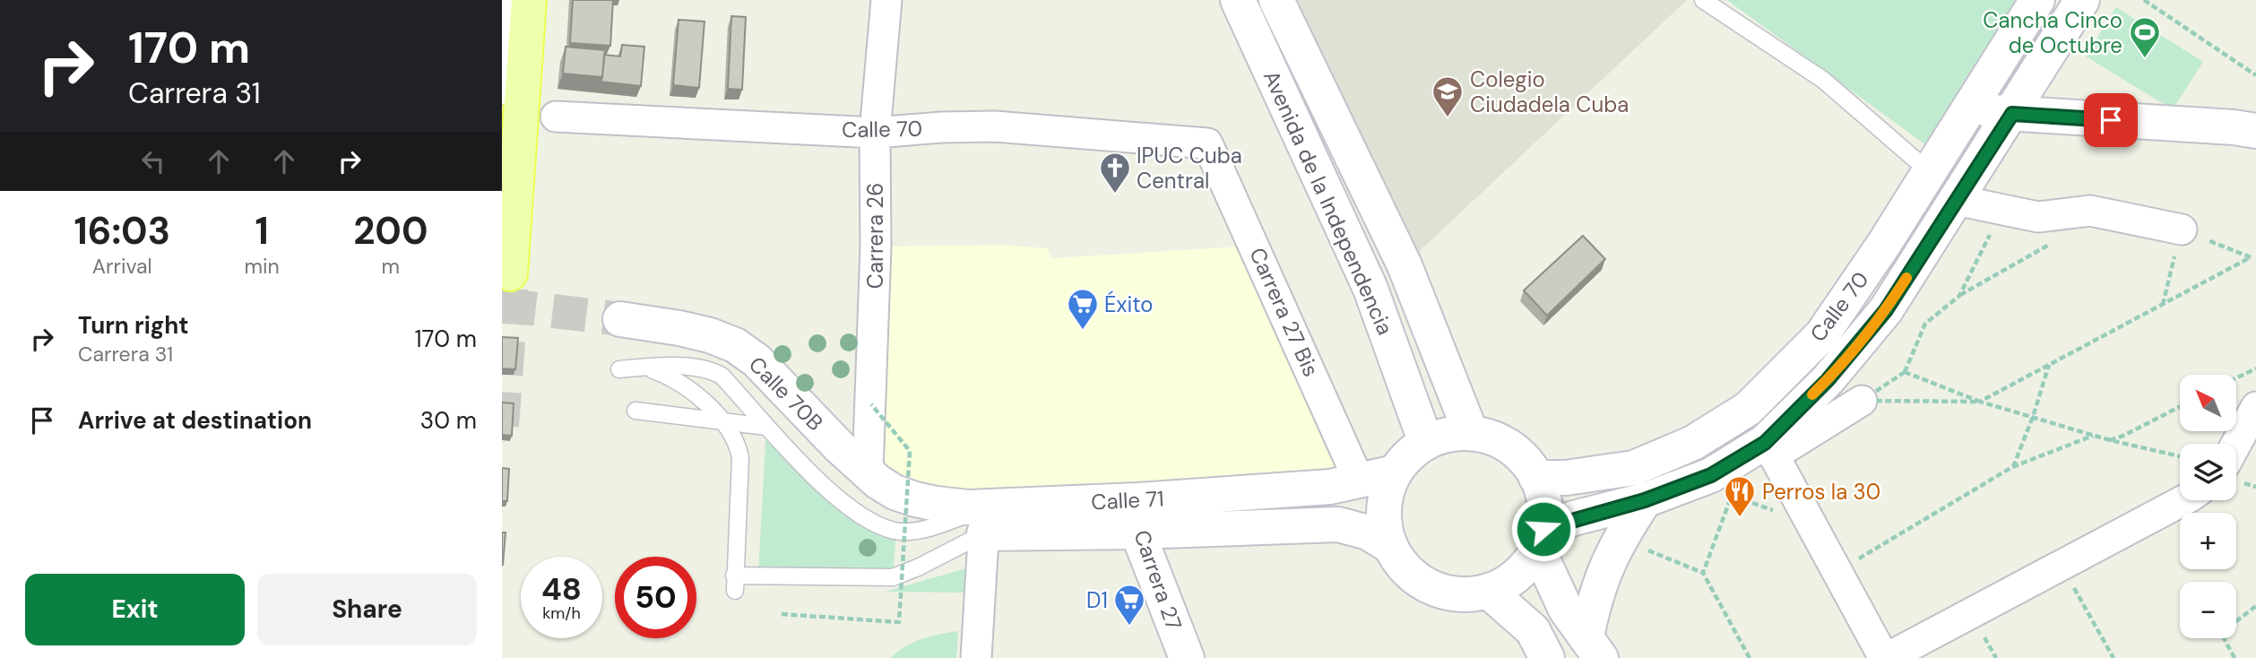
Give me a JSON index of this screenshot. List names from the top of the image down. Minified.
{"streets":{"main road":["Calle 70","Avenida de la Independencia","Calle 70B","Calle 71","Carrera 27"],"street":["Carrera 26","Carrera 27 Bis"]},"crossings":[["Calle 70","Avenida de la Independencia"],["Calle 70","Carrera 26"],["Calle 70","Carrera 27 Bis"],["Calle 70","Calle 71"],["Avenida de la Independencia","Calle 71"],["Carrera 26","Calle 70B"],["Carrera 26","Calle 71"],["Carrera 27 Bis","Calle 71"],["Calle 70B","Calle 71"],["Calle 71","Carrera 27"]],"places":{"sports":["Cancha Cinco de Octubre"],"school or university":["Colegio Ciudadela Cuba"],"church":["IPUC Cuba Central"],"supermarket":["Éxito","D1"],"restaurant":["Perros la 30"]},"north":"top left","page":{"turn":["170 m","Carrera 31"],"eta":["16:03","Arrival","1","min","200","m"],"list":[{"name":"Turn right","note":"Carrera 31","value":"170 m"},{"name":"Arrive at destination","value":"30 m"}],"map_buttons":["+","−"],"speed":"48 km/h","limit":"50","buttons":["Exit","Share"]}}
